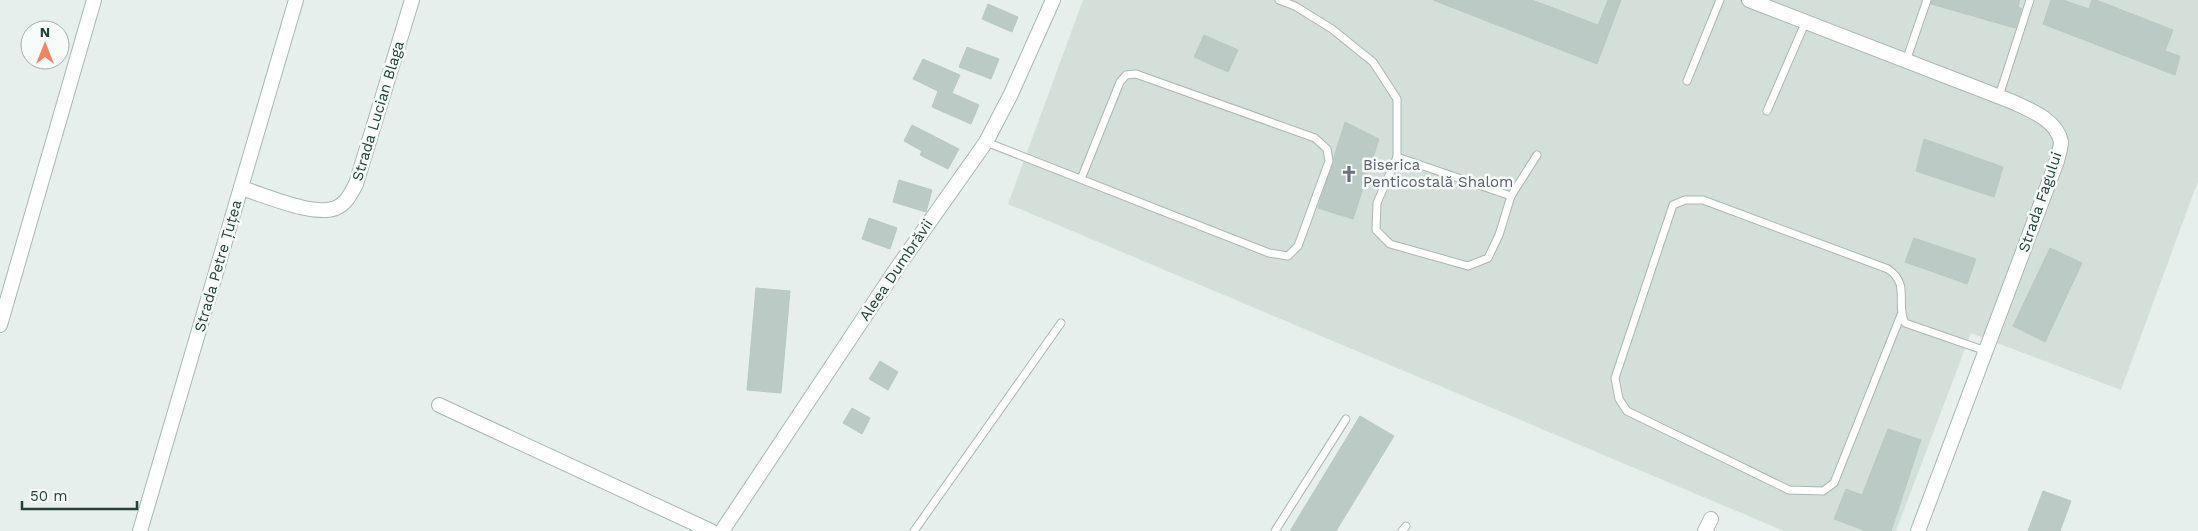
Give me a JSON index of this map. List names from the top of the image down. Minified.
{"streets":{"street":["Strada Lucian Blaga","Strada Fagului","Strada Petre Țuțea","Aleea Dumbrăvii"]},"crossings":[["Strada Lucian Blaga","Strada Petre Țuțea"]],"places":{"church":["Biserica Penticostală Shalom"]},"scale_bar":"50 m","north":"top"}
